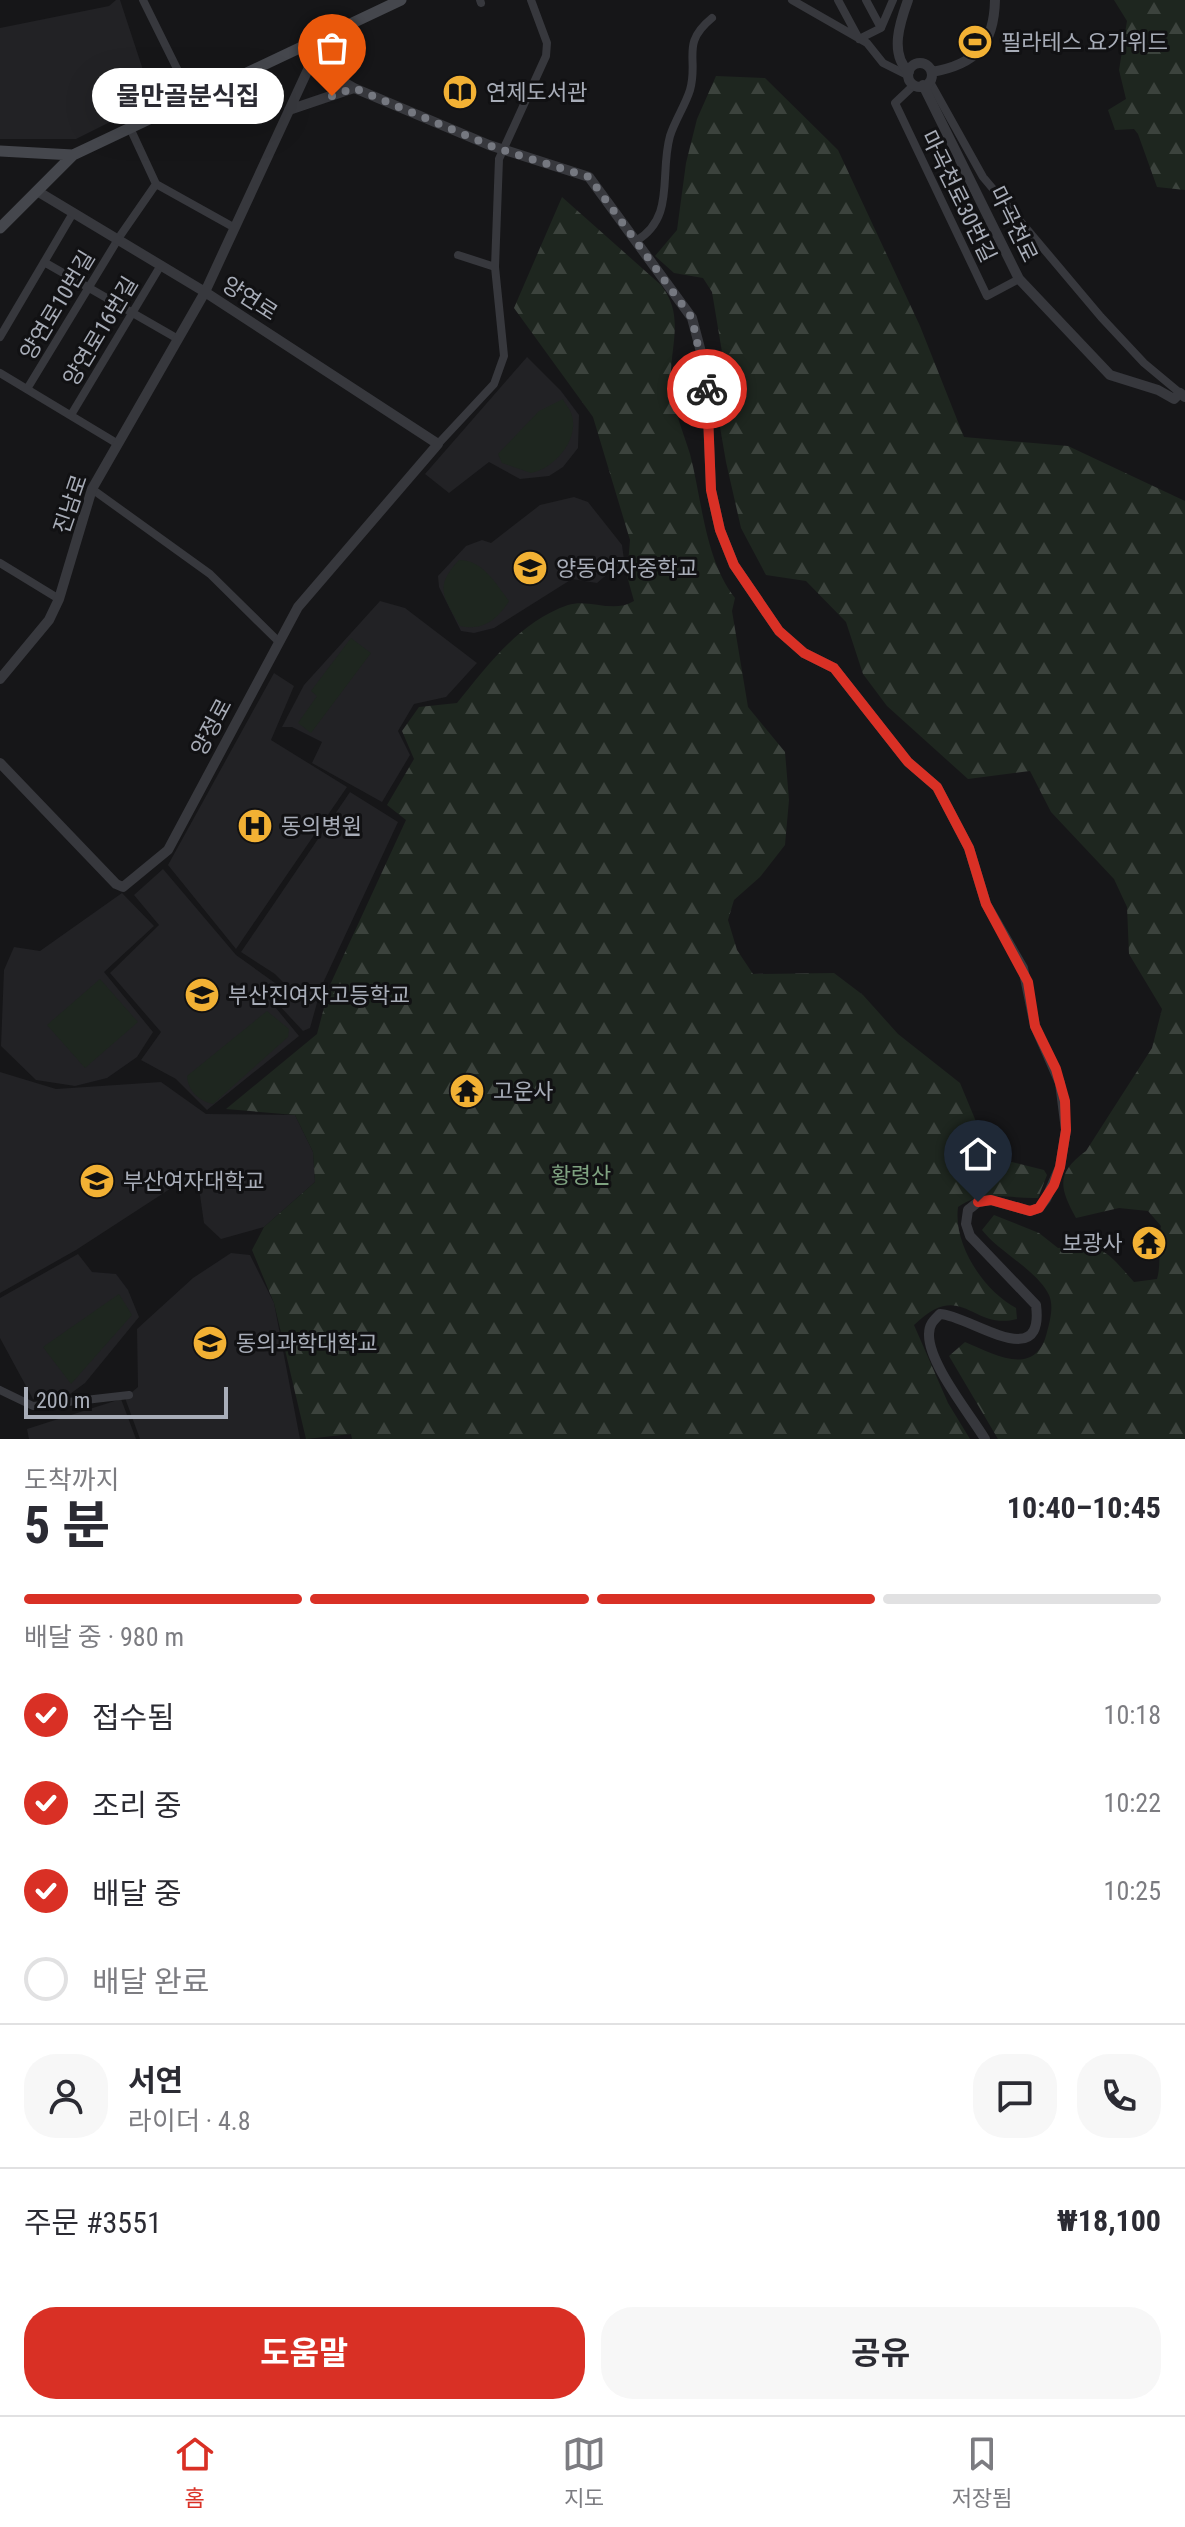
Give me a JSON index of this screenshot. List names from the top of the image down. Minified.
{"streets":{"street":["마곡천로30번길","마곡천로","양연로","양연로10번길","양연로16번길","진남로","양정로"]},"crossings":[["마곡천로30번길","마곡천로"],["양연로","양연로10번길"],["양연로","양연로16번길"],["양연로","진남로"],["양연로","양정로"]],"parks":["황령산"],"places":{"sports":["필라테스 요가위드"],"library":["연제도서관"],"other":["물만골분식집"],"school or university":["양동여자중학교","부산진여자고등학교","부산여자대학교","동의과학대학교"],"hospital":["동의병원"],"temple":["고운사","보광사"]},"scale_bar":"200 m","page":{"bubble":"물만골분식집","scale":"200 m","heading":["5 분","도착까지","10:40–10:45"],"panel":["서연","라이더 · 4.8","주문 #3551","₩18,100"],"bar":"배달 중 · 980 m","list":[["접수됨","10:18"],["조리 중","10:22"],["배달 중","10:25"],"배달 완료"],"buttons":["도움말","공유"],"tabs":["홈","지도","저장됨"]}}
